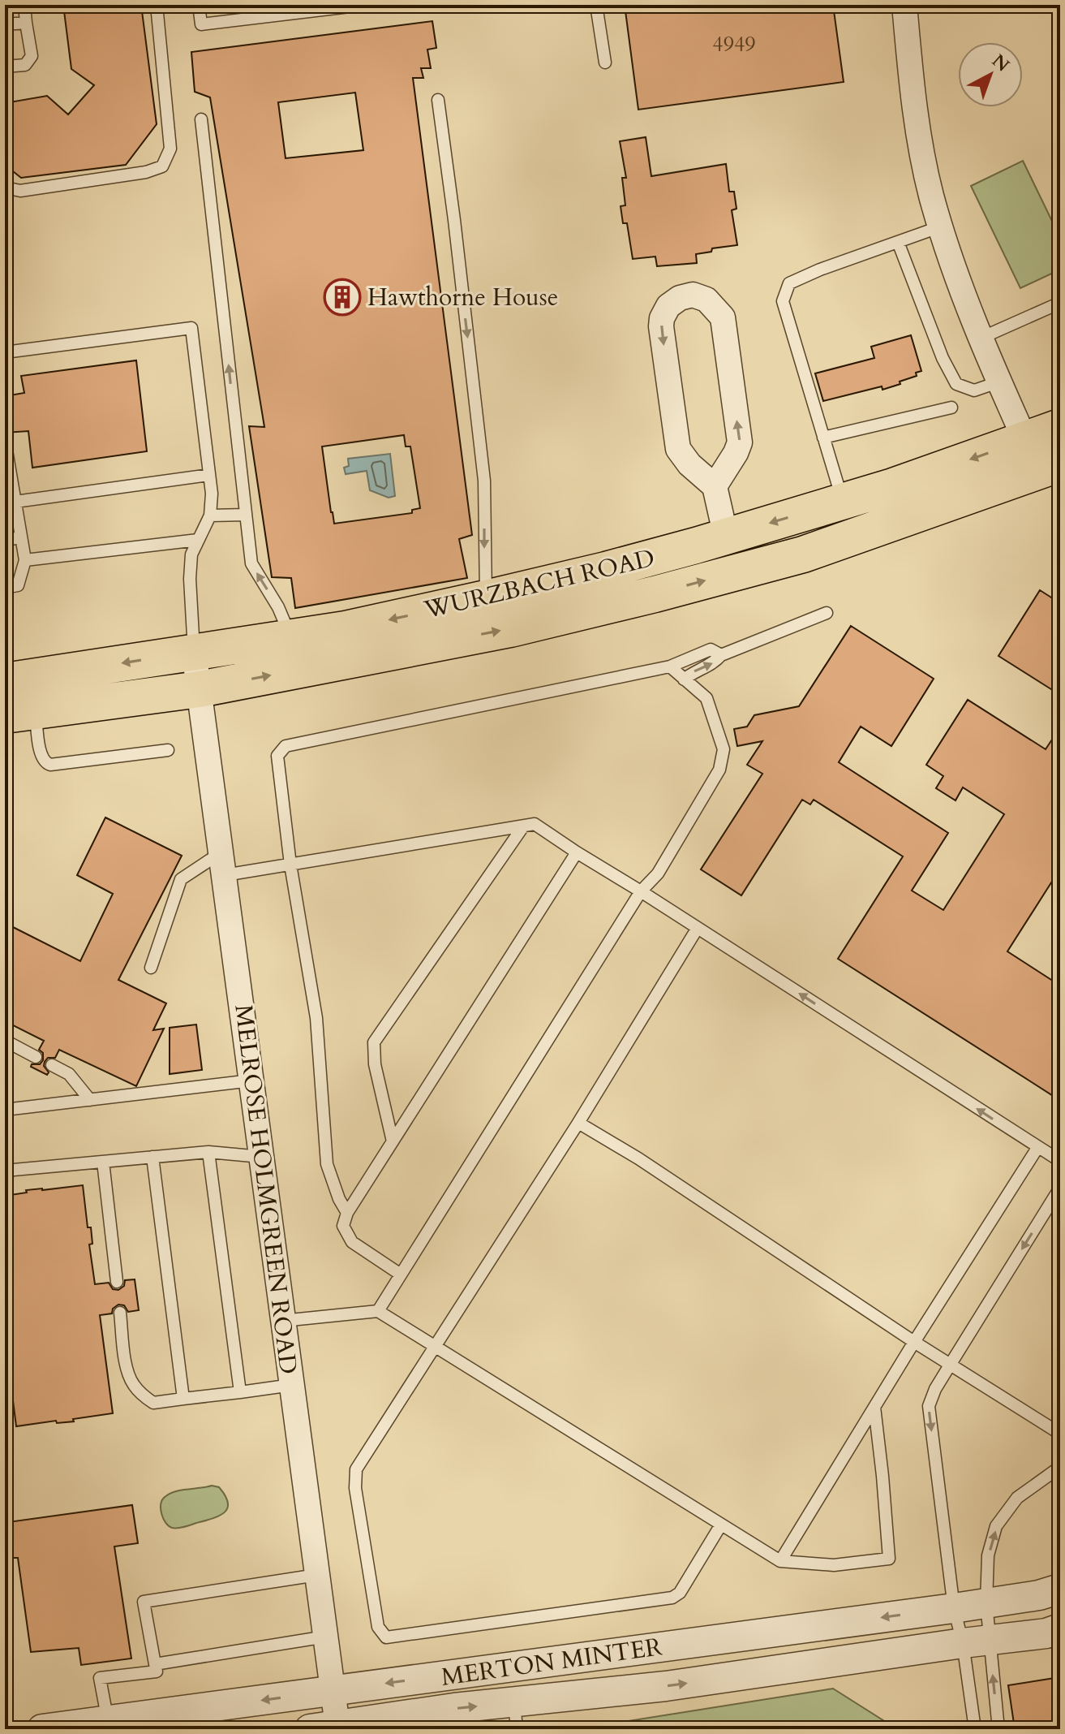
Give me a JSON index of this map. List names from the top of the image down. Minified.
{"streets":{"main road":["WURZBACH ROAD"],"street":["MELROSE HOLMGREEN ROAD","MERTON MINTER"]},"crossings":[["WURZBACH ROAD","MELROSE HOLMGREEN ROAD"],["MELROSE HOLMGREEN ROAD","MERTON MINTER"]],"places":{"building":["Hawthorne House"]},"house_numbers":["4949"],"north":"top right"}
